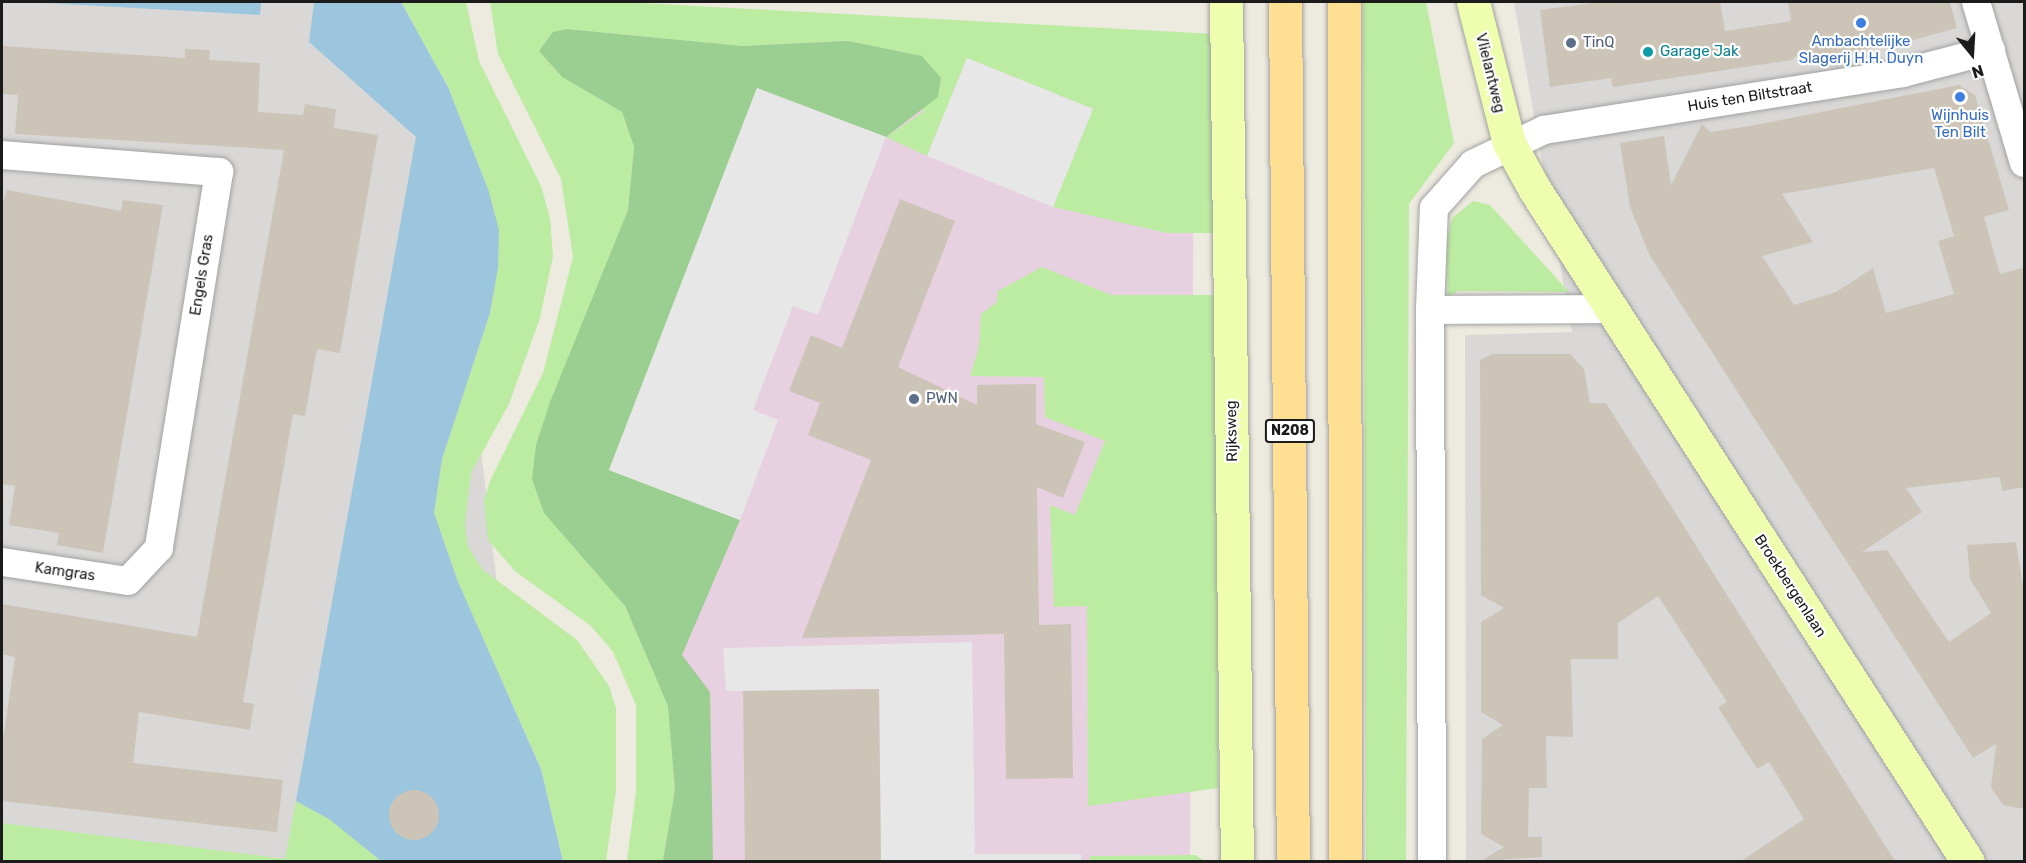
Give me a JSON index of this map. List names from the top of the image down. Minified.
{"streets":{"main road":["Vlielantweg","Rijksweg","N208","Broekbergenlaan"],"street":["Huis ten Biltstraat","Engels Gras","Kamgras"]},"crossings":[["Vlielantweg","Huis ten Biltstraat"],["Vlielantweg","Broekbergenlaan"],["Huis ten Biltstraat","Broekbergenlaan"],["Engels Gras","Kamgras"]],"places":["Ambachtelijke Slagerij H.H. Duyn","TinQ","Garage Jak","Wijnhuis Ten Bilt","PWN"],"north":"bottom"}
